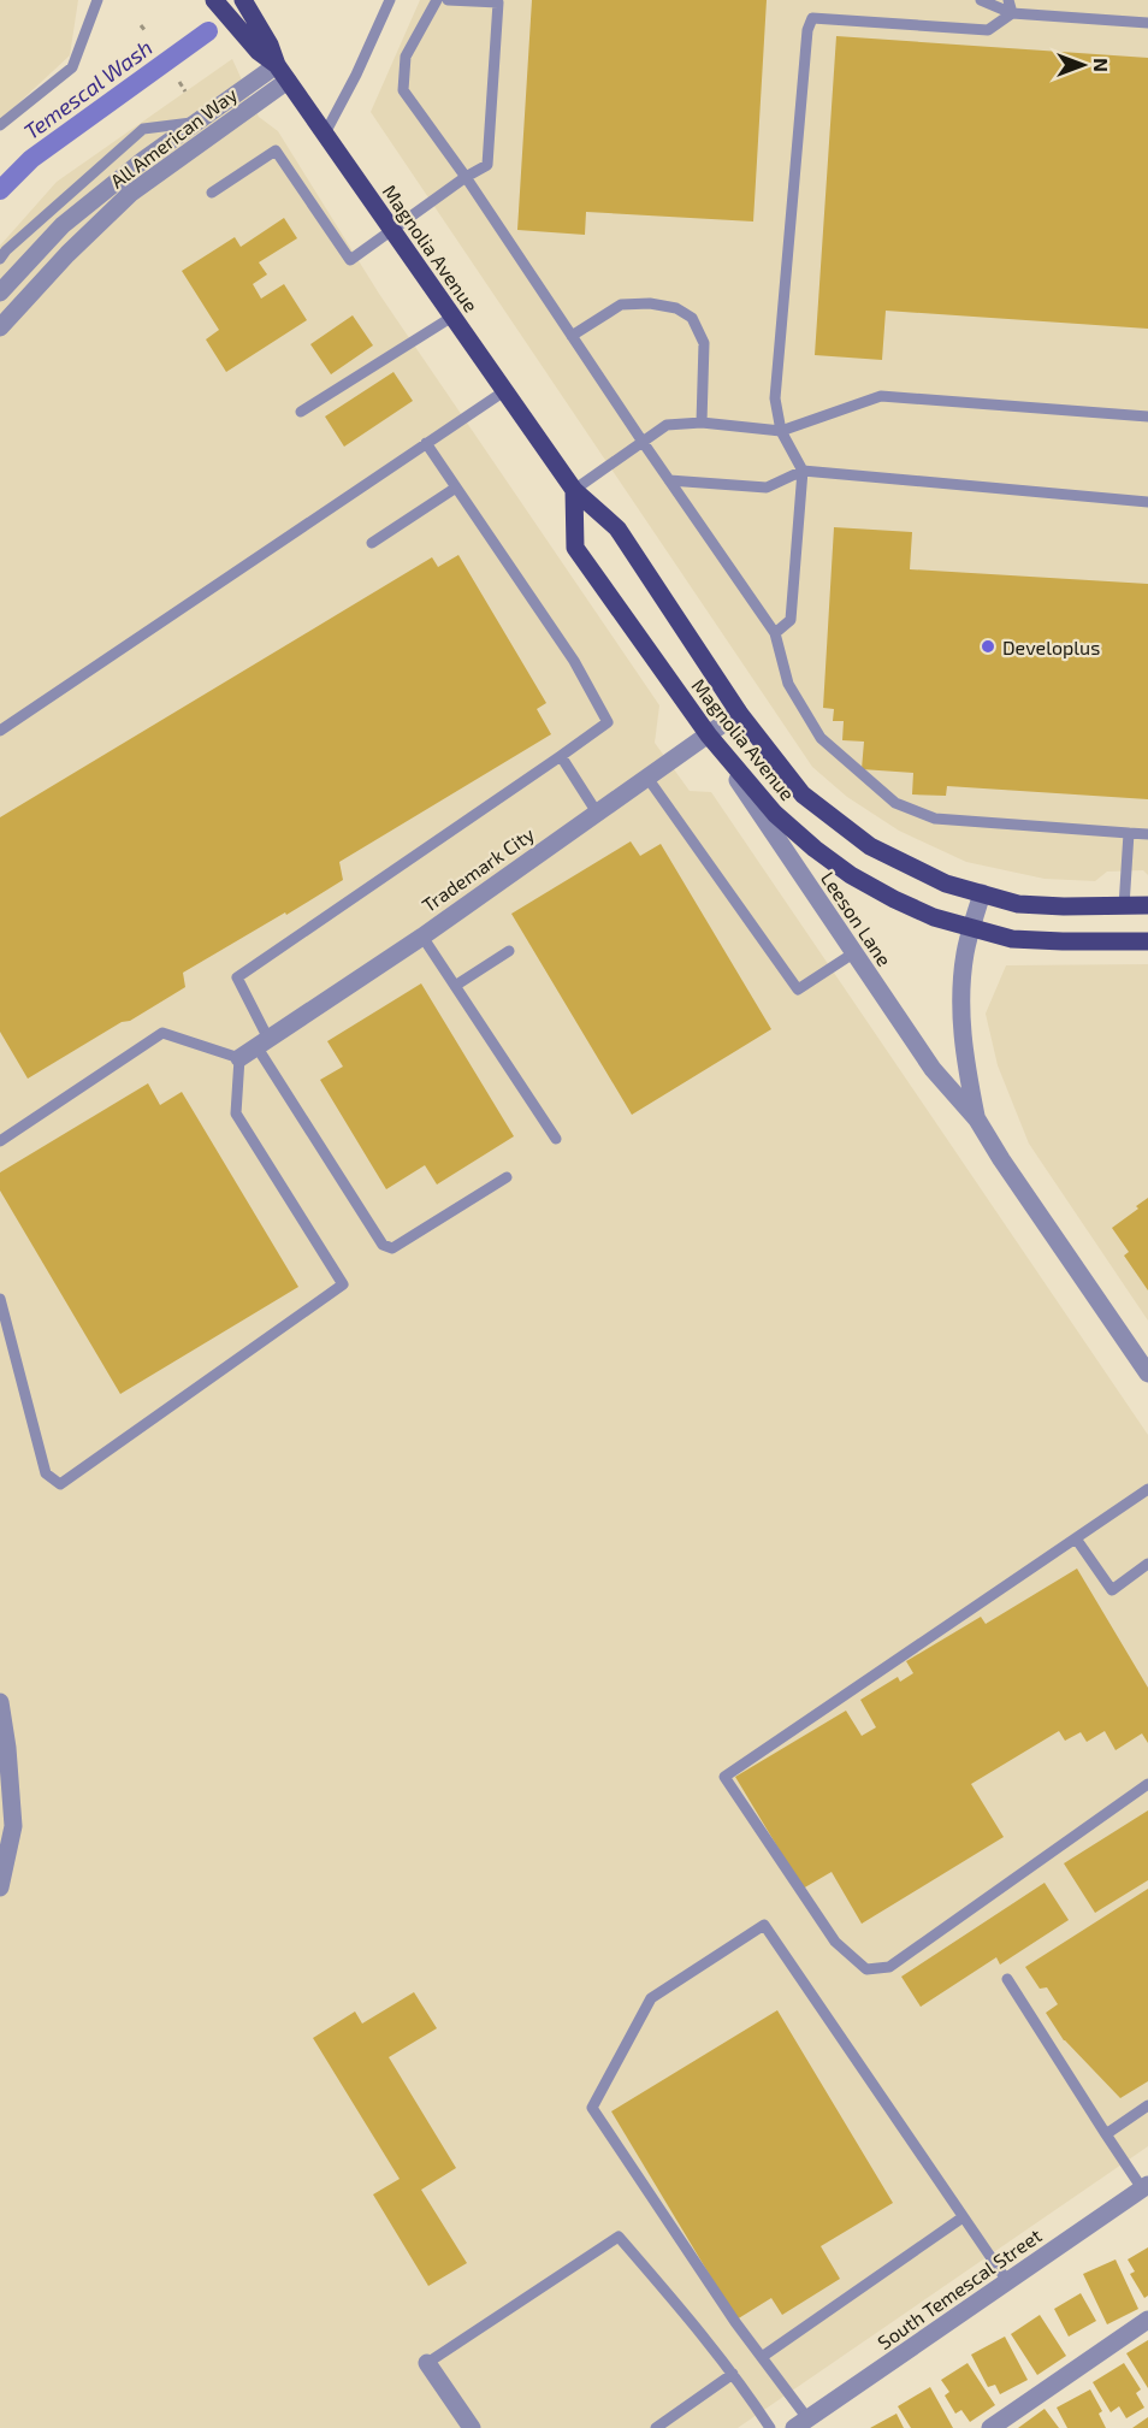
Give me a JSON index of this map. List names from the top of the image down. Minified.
{"streets":{"main road":["Magnolia Avenue"],"street":["All American Way","Trademark City","Leeson Lane","South Temescal Street"]},"crossings":[["All American Way","Magnolia Avenue"],["Magnolia Avenue","Trademark City"],["Magnolia Avenue","Leeson Lane"],["Trademark City","Leeson Lane"]],"water":["Temescal Wash"],"places":["Developlus"],"north":"right"}
